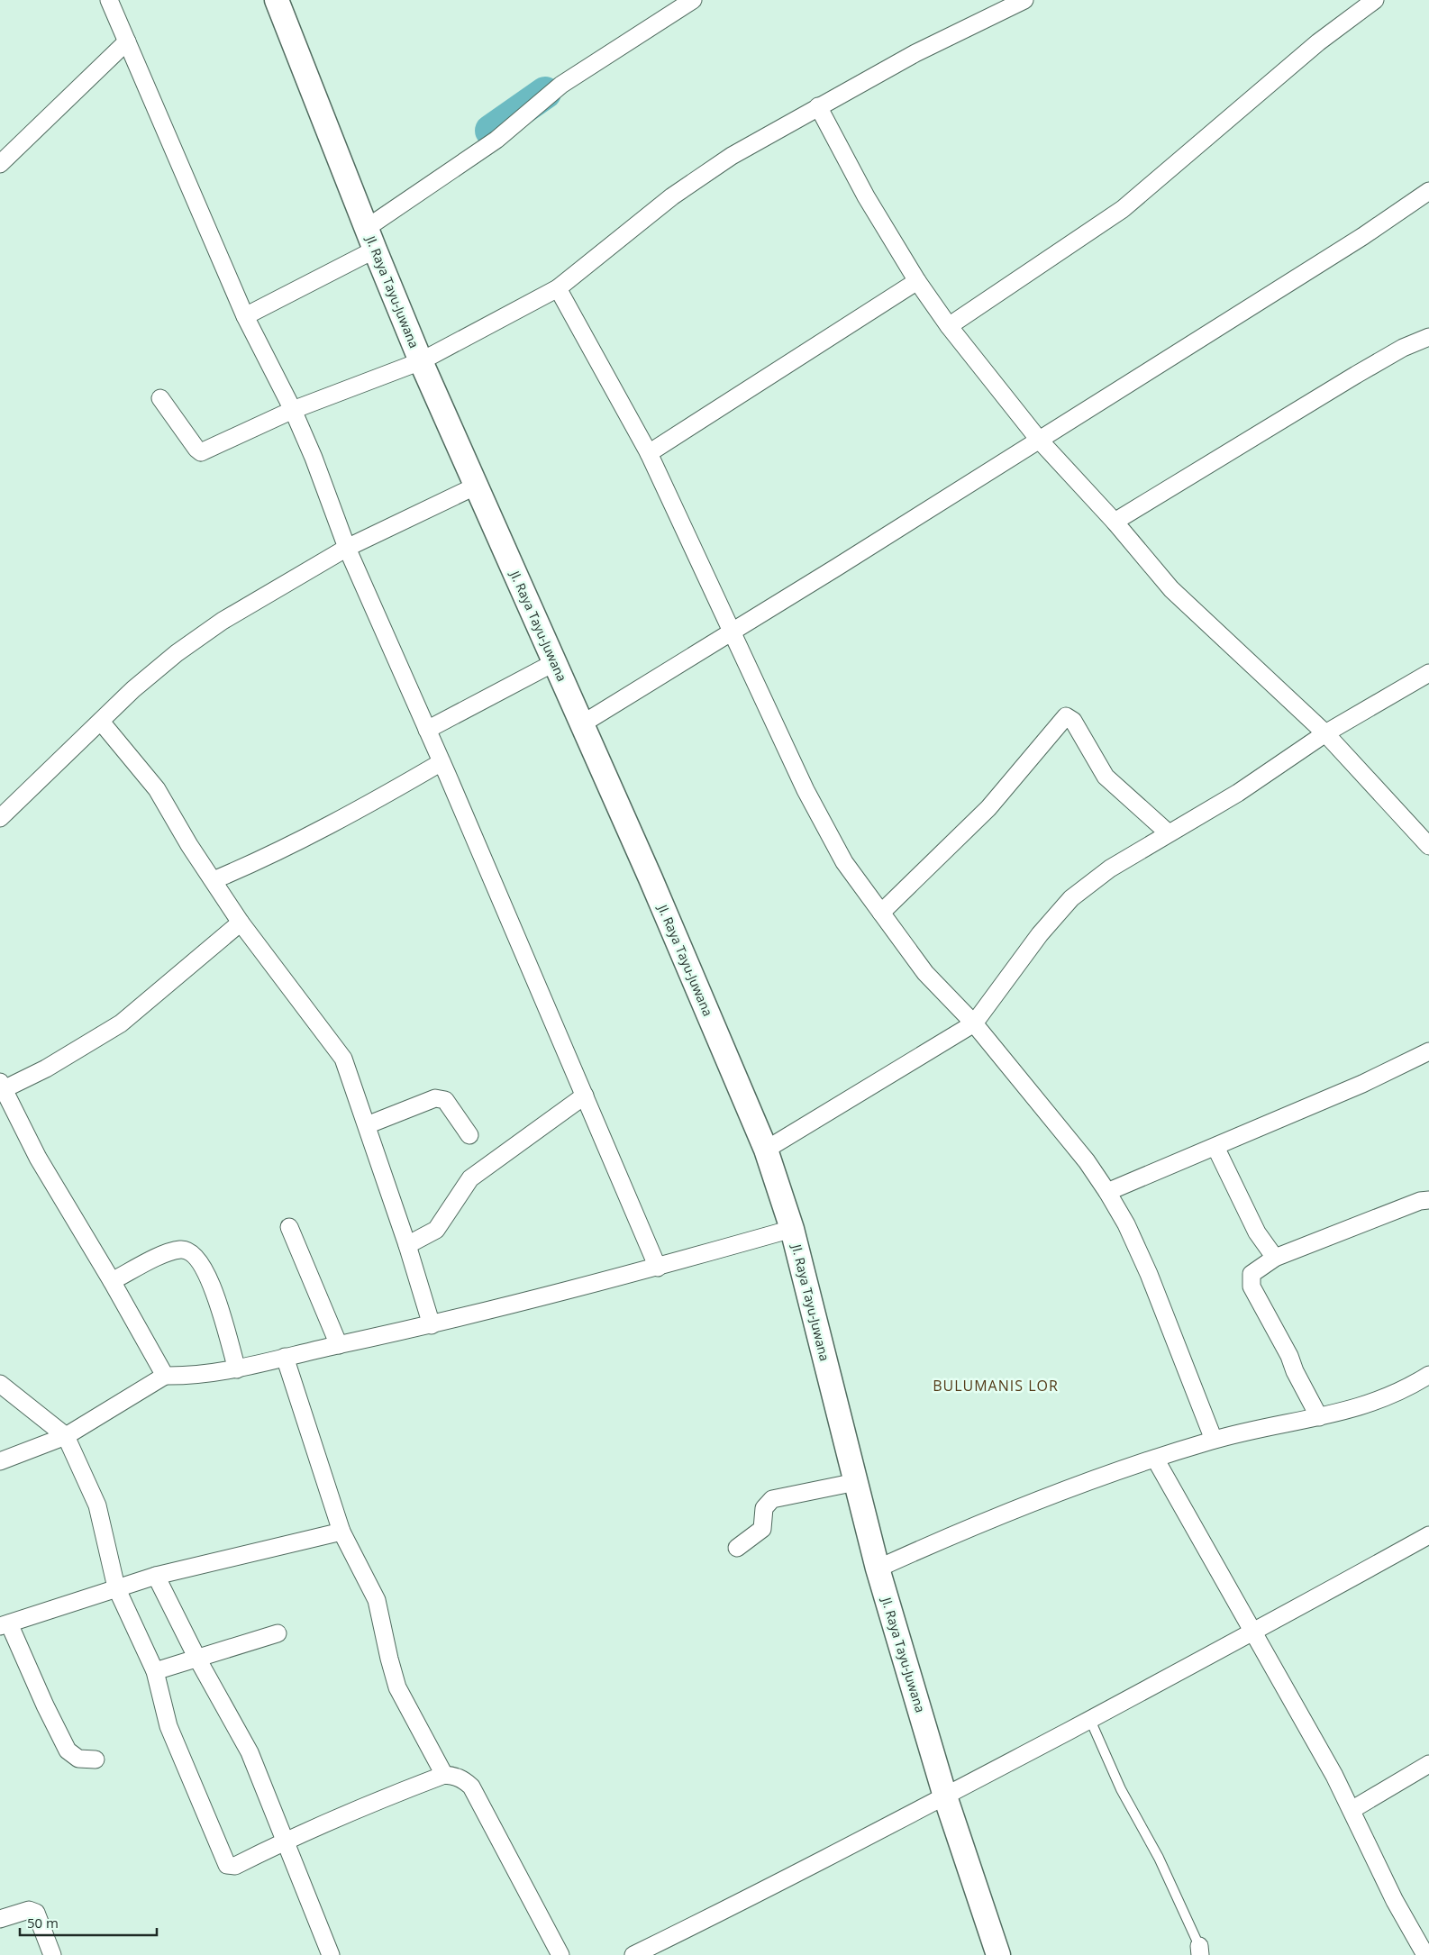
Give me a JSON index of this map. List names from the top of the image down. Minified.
{"streets":{"main road":["Jl. Raya Tayu-Juwana"]},"districts":["BULUMANIS LOR"],"scale_bar":"50 m"}
